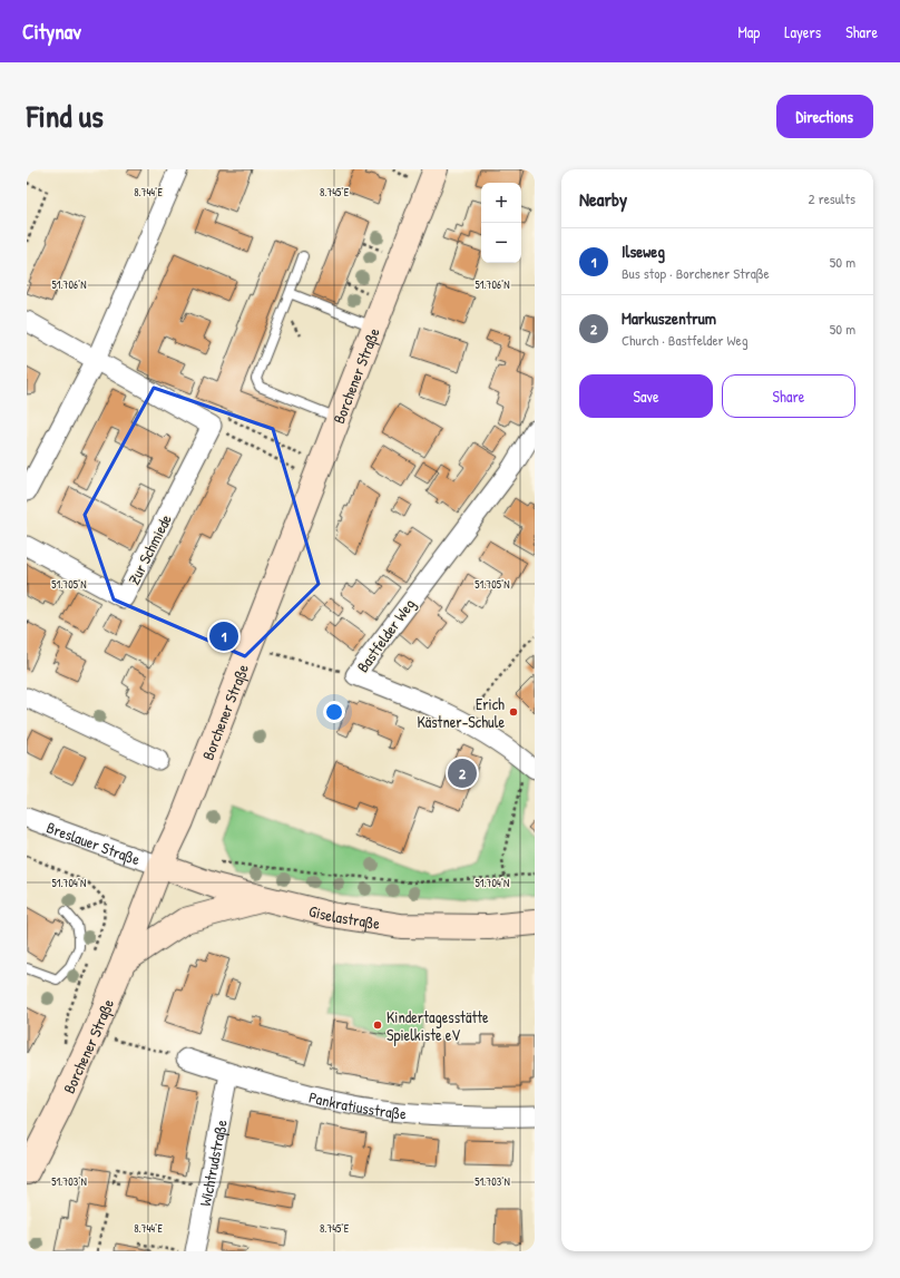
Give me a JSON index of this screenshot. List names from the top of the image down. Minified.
{"streets":{"main road":["Borchener Straße","Giselastraße"],"street":["Zur Schmiede","Bastfelder Weg","Breslauer Straße","Pankratiusstraße","Wichtrudstraße"]},"crossings":[["Borchener Straße","Breslauer Straße"],["Borchener Straße","Giselastraße"],["Breslauer Straße","Giselastraße"],["Pankratiusstraße","Wichtrudstraße"]],"places":["Erich Kästner-Schule","Kindertagesstätte Spielkiste eV"],"page":{"header":"Citynav","nav":["Map","Layers","Share"],"title":"Find us","buttons":["Directions",["Save","Share"]],"heading":["Nearby","2 results"],"map_buttons":["+","−"],"list":[{"mark":"1","name":"Ilseweg","note":"Bus stop · Borchener Straße","value":"50 m"},{"mark":"2","name":"Markuszentrum","note":"Church · Bastfelder Weg","value":"50 m"}],"pins":["1","2"]},"coordinates":["8.744°E","8.745°E","51.706°N","51.705°N","51.704°N","51.703°N"]}
